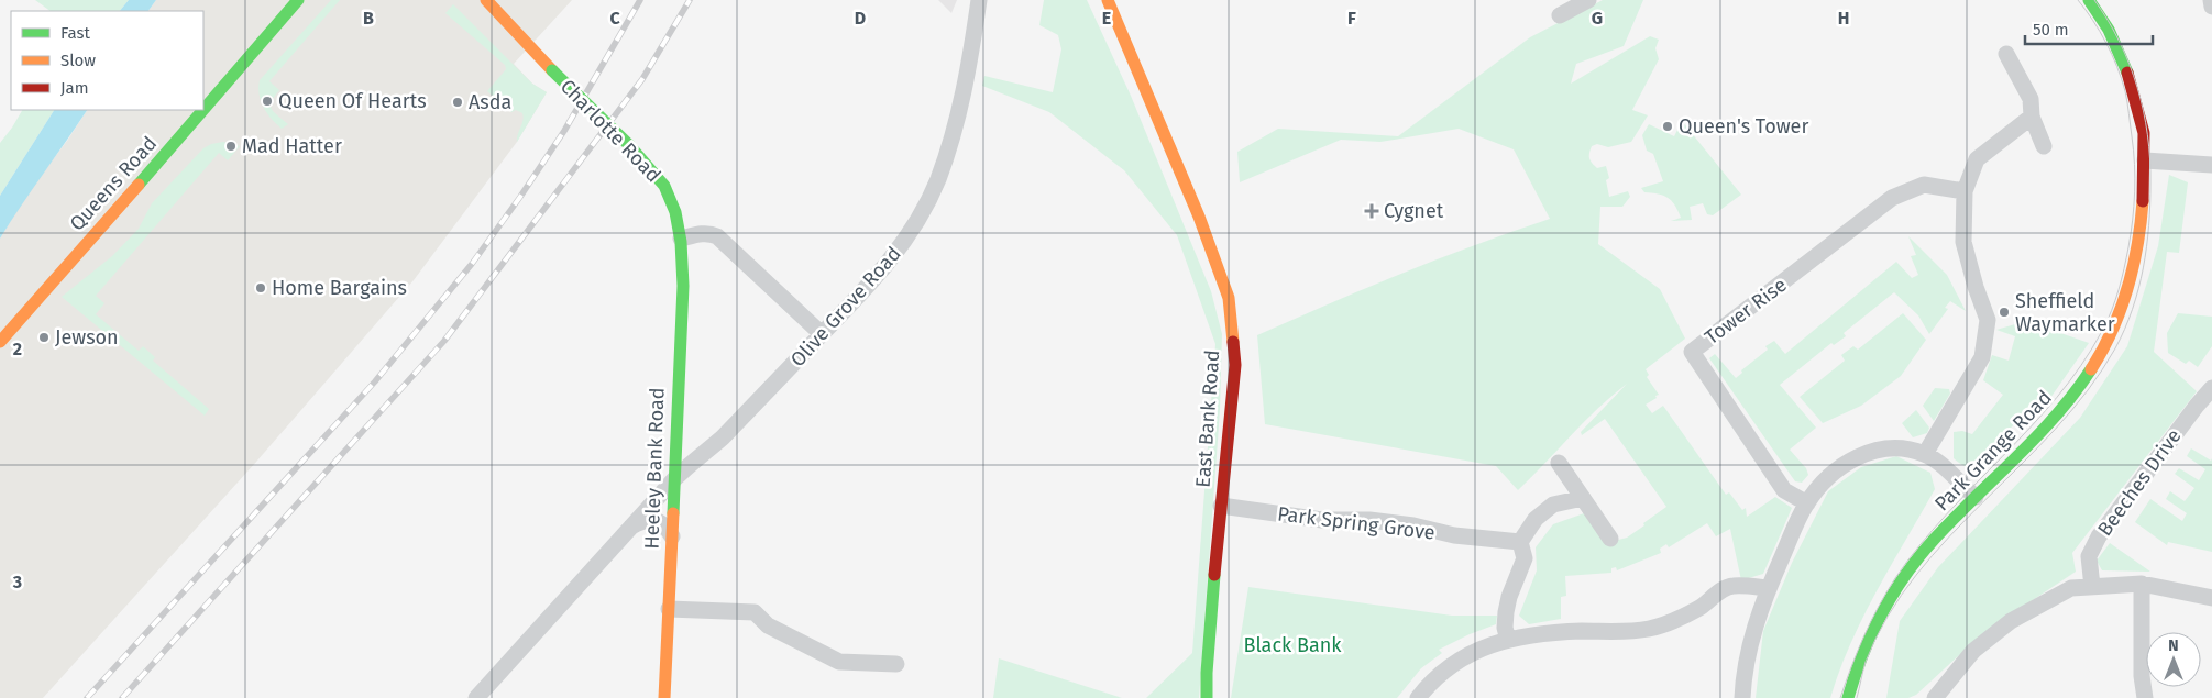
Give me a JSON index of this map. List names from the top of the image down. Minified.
{"streets":{"main road":["Charlotte Road","Queens Road","East Bank Road","Park Grange Road","Heeley Bank Road"],"street":["Olive Grove Road","Tower Rise","Beeches Drive","Park Spring Grove"]},"crossings":[["Charlotte Road","Heeley Bank Road"],["Olive Grove Road","Heeley Bank Road"],["East Bank Road","Park Spring Grove"]],"parks":["Black Bank"],"places":{"other":["Queen Of Hearts","Asda","Queen's Tower","Mad Hatter","Home Bargains","Sheffield Waymarker","Jewson"],"health":["Cygnet"]},"legend":["Fast","Slow","Jam"],"scale_bar":"50 m","north":"top","grid":{"columns":["B","C","D","E","F","G","H"],"rows":["2","3"]}}
